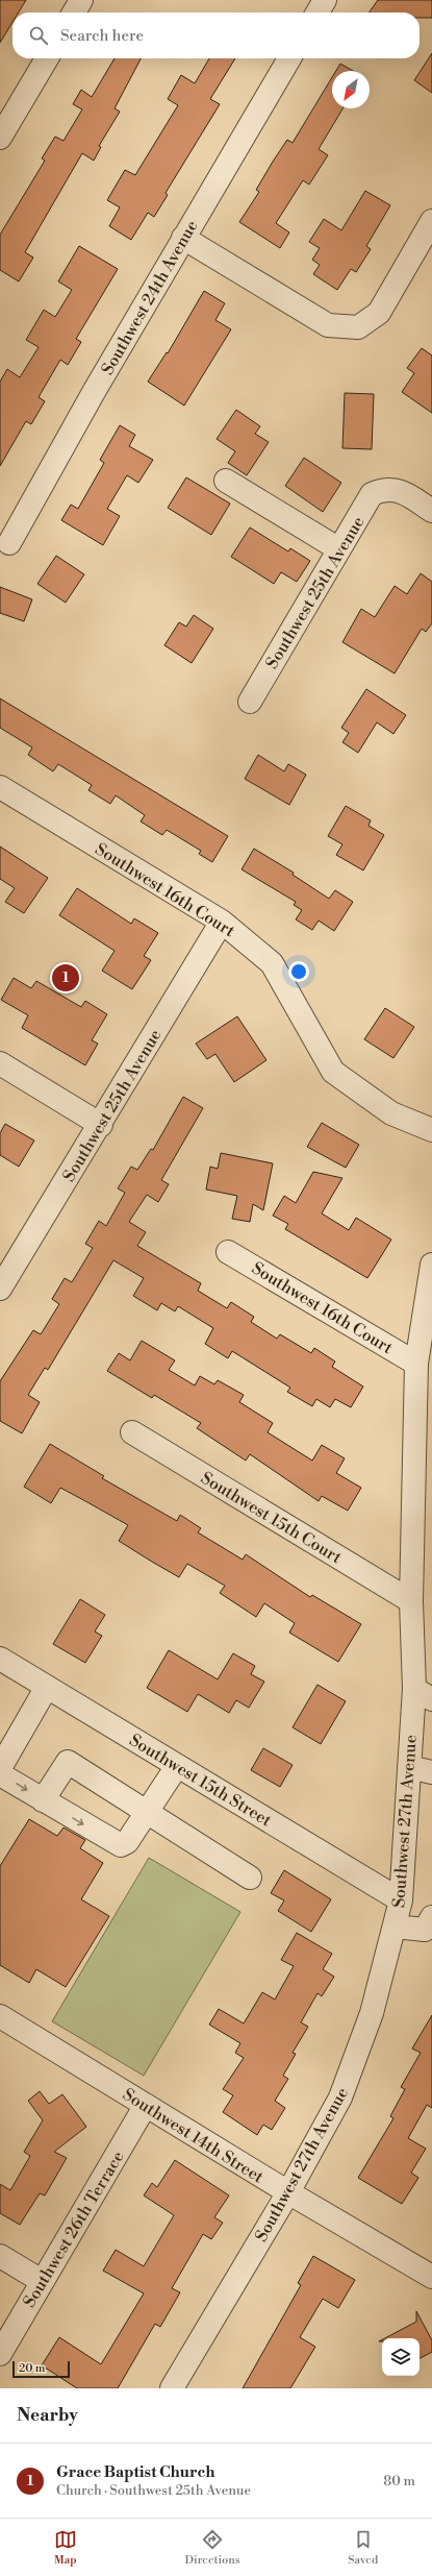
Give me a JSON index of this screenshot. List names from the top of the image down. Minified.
{"streets":{"street":["Southwest 24th Avenue","Southwest 25th Avenue","Southwest 16th Court","Southwest 15th Court","Southwest 15th Street","Southwest 27th Avenue","Southwest 14th Street","Southwest 26th Terrace"]},"crossings":[["Southwest 25th Avenue","Southwest 16th Court"],["Southwest 16th Court","Southwest 27th Avenue"],["Southwest 15th Court","Southwest 27th Avenue"],["Southwest 15th Street","Southwest 27th Avenue"],["Southwest 27th Avenue","Southwest 14th Street"],["Southwest 14th Street","Southwest 26th Terrace"]],"scale_bar":"20 m","north":"bottom left","page":{"search":"Search here","pins":"1","scale":"20 m","heading":"Nearby","list":[{"mark":"1","name":"Grace Baptist Church","note":"Church · Southwest 25th Avenue","value":"80 m"}],"nav":["Map","Directions","Saved"]}}
